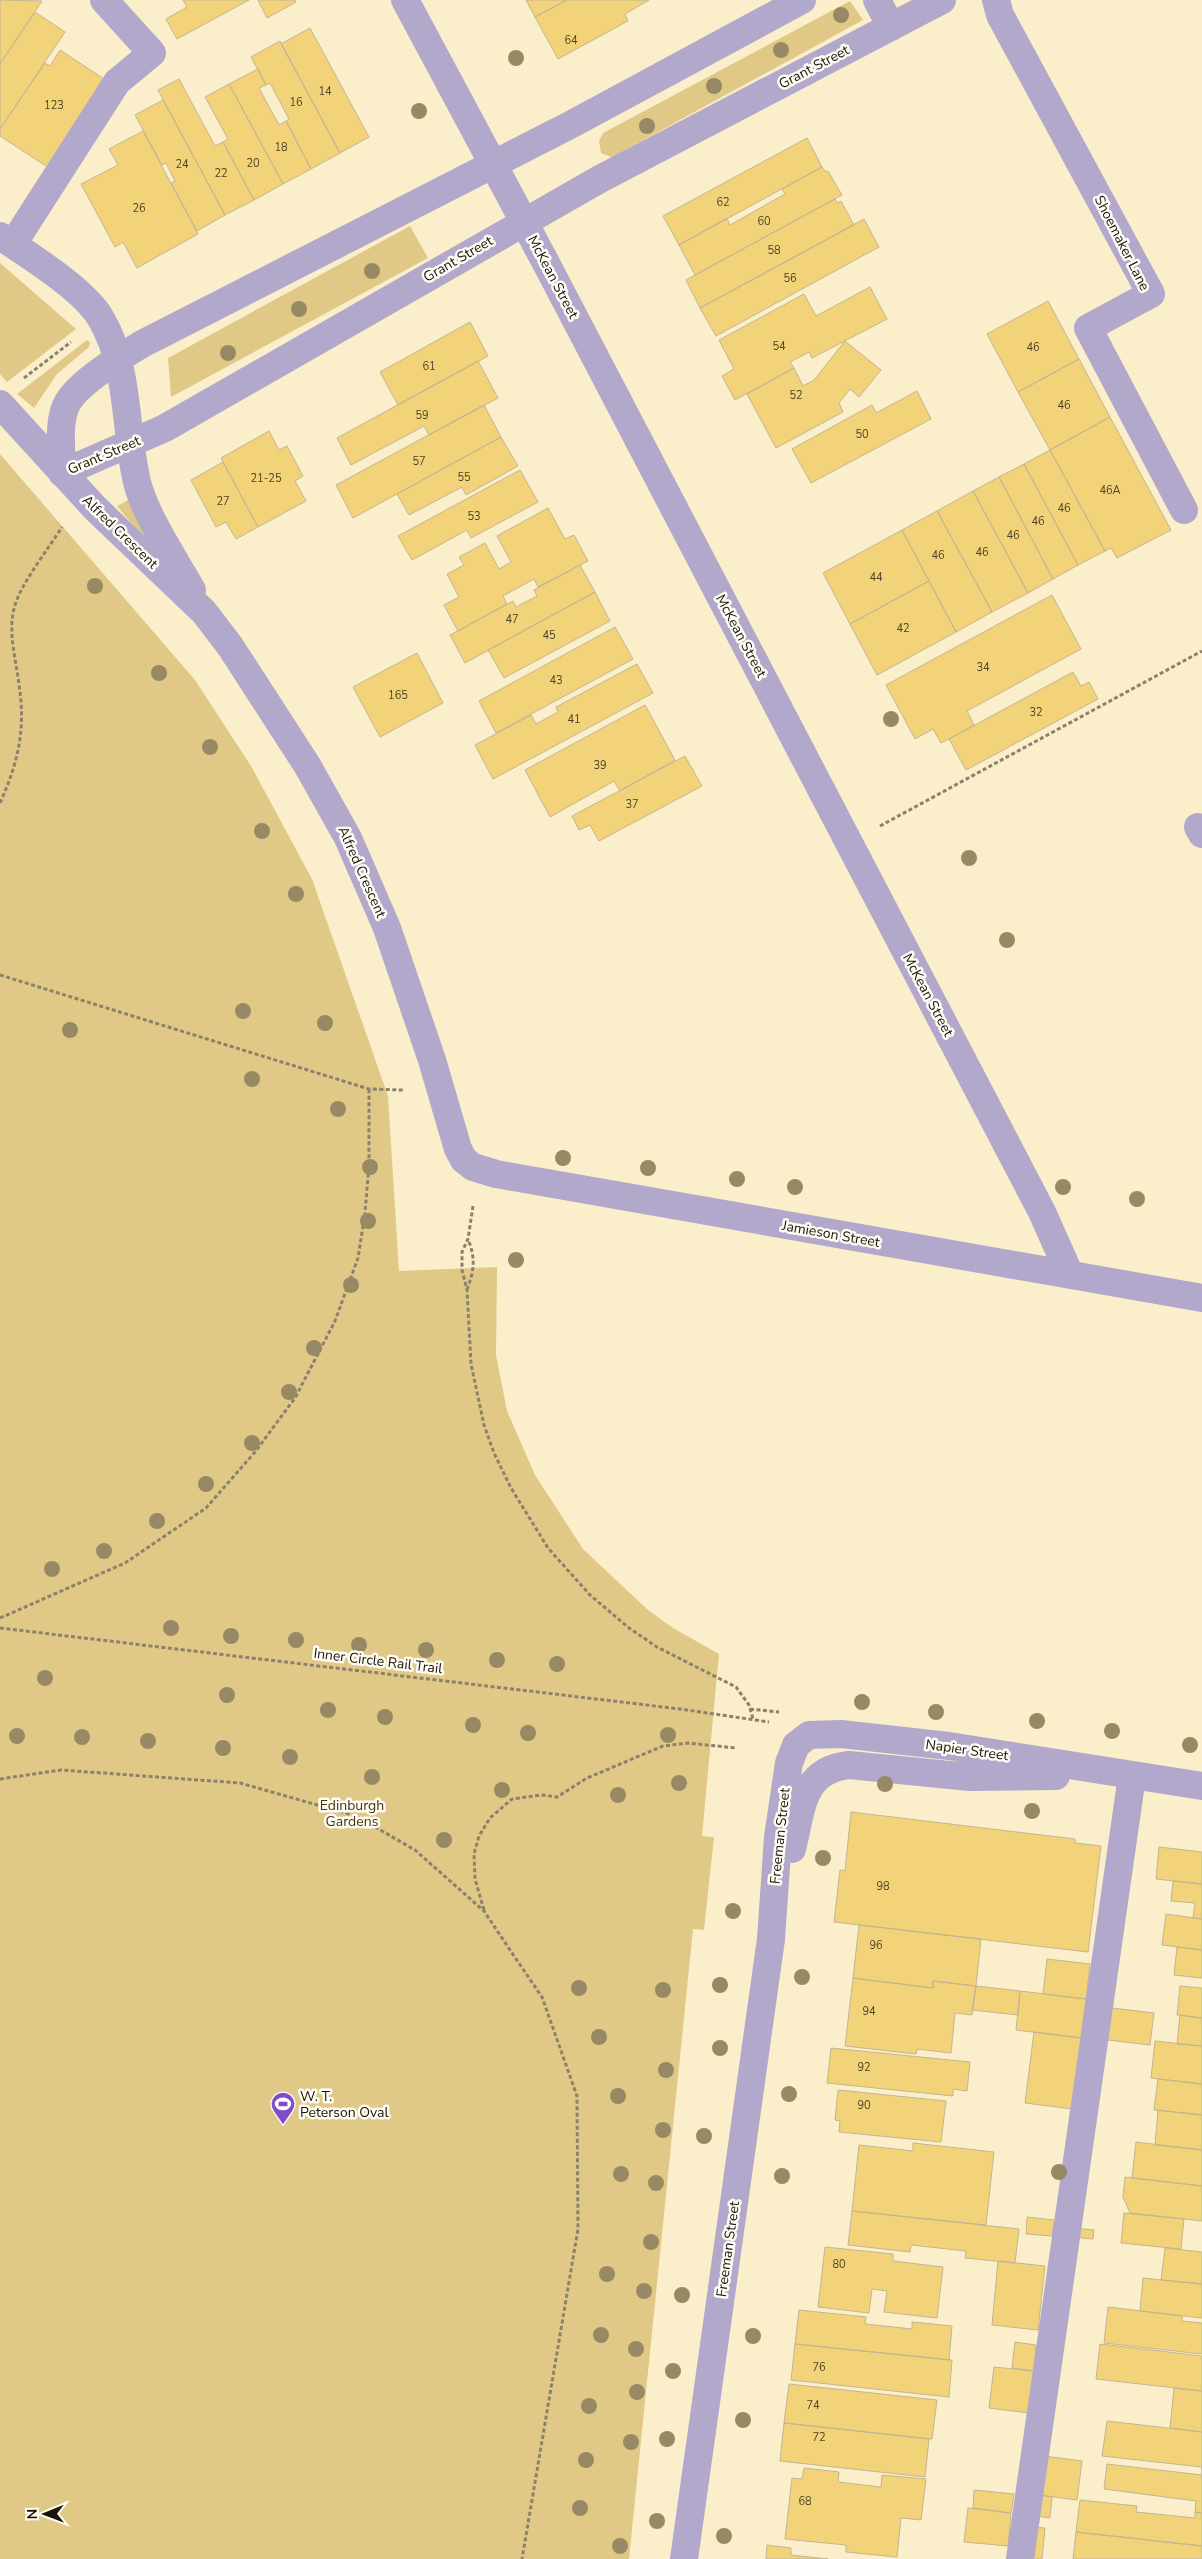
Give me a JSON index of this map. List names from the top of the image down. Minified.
{"streets":{"street":["Grant Street","Shoemaker Lane","McKean Street","Alfred Crescent","Jamieson Street","Napier Street","Freeman Street"],"path":["Inner Circle Rail Trail"]},"crossings":[["Grant Street","McKean Street"],["Grant Street","Alfred Crescent"],["McKean Street","Jamieson Street"],["Alfred Crescent","Jamieson Street"],["Napier Street","Freeman Street"]],"parks":["Edinburgh Gardens"],"places":{"sports":["W. T. Peterson Oval"]},"house_numbers":["64","14","16","123","18","20","24","22","62","26","60","58","56","54","46","61","52","46","59","50","57","55","21-25","46A","27","46","53","46","46","46","46","44","47","42","45","34","43","165","32","41","39","37","98","96","94","92","90","80","76","74","72","68"],"north":"left"}
